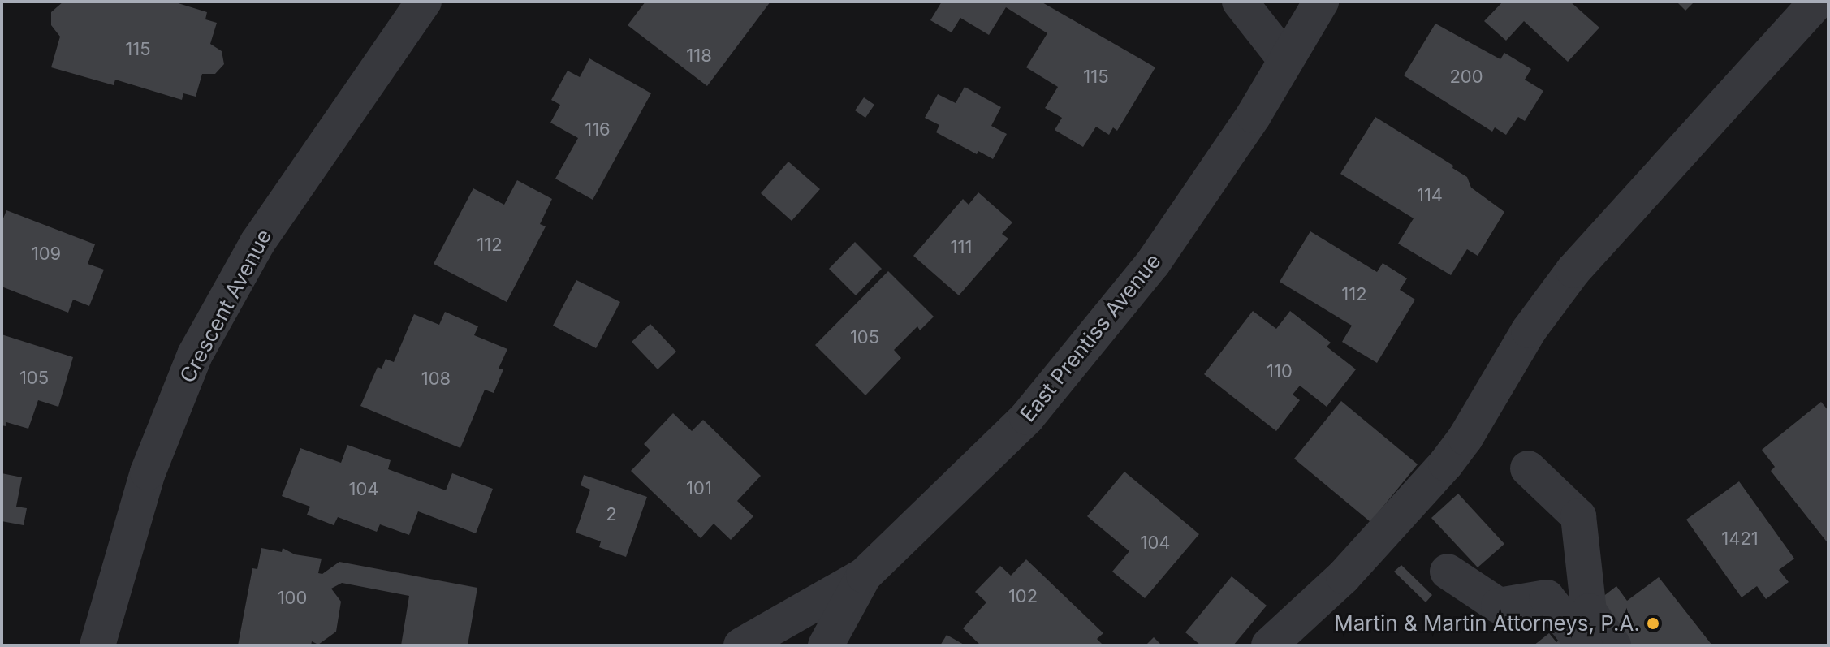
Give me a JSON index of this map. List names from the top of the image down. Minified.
{"streets":{"street":["Crescent Avenue","East Prentiss Avenue"]},"places":["Martin & Martin Attorneys, P.A."],"house_numbers":["115","118","115","200","116","114","112","111","109","112","105","110","105","108","101","104","2","1421","104","102","100"]}
